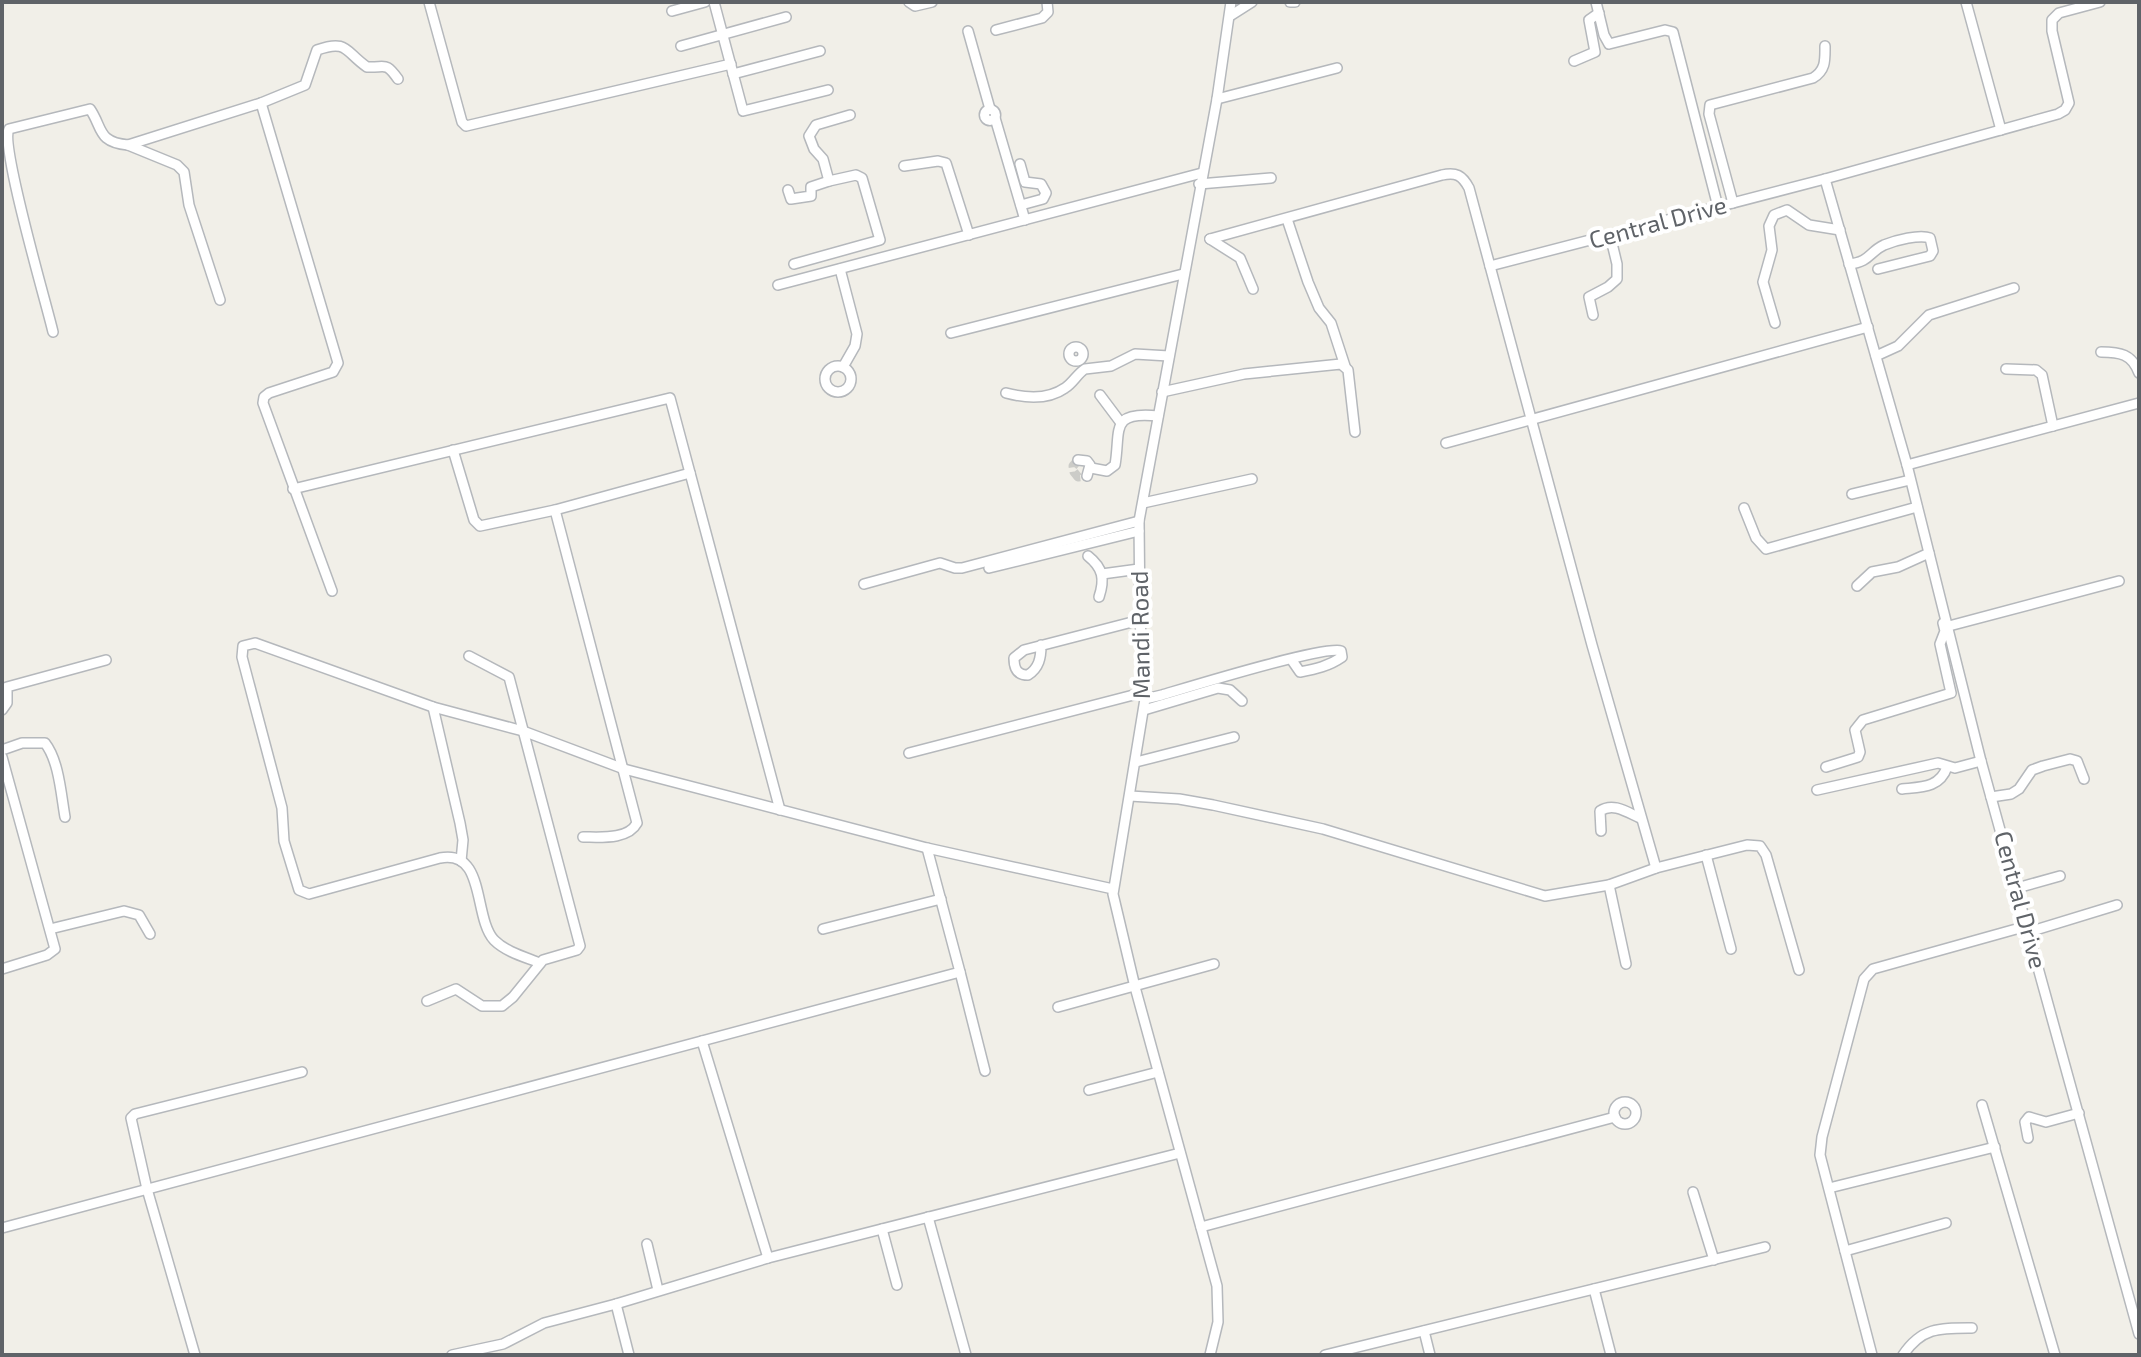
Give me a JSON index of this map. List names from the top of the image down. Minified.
{"streets":{"street":["Central Drive","Mandi Road"]}}
